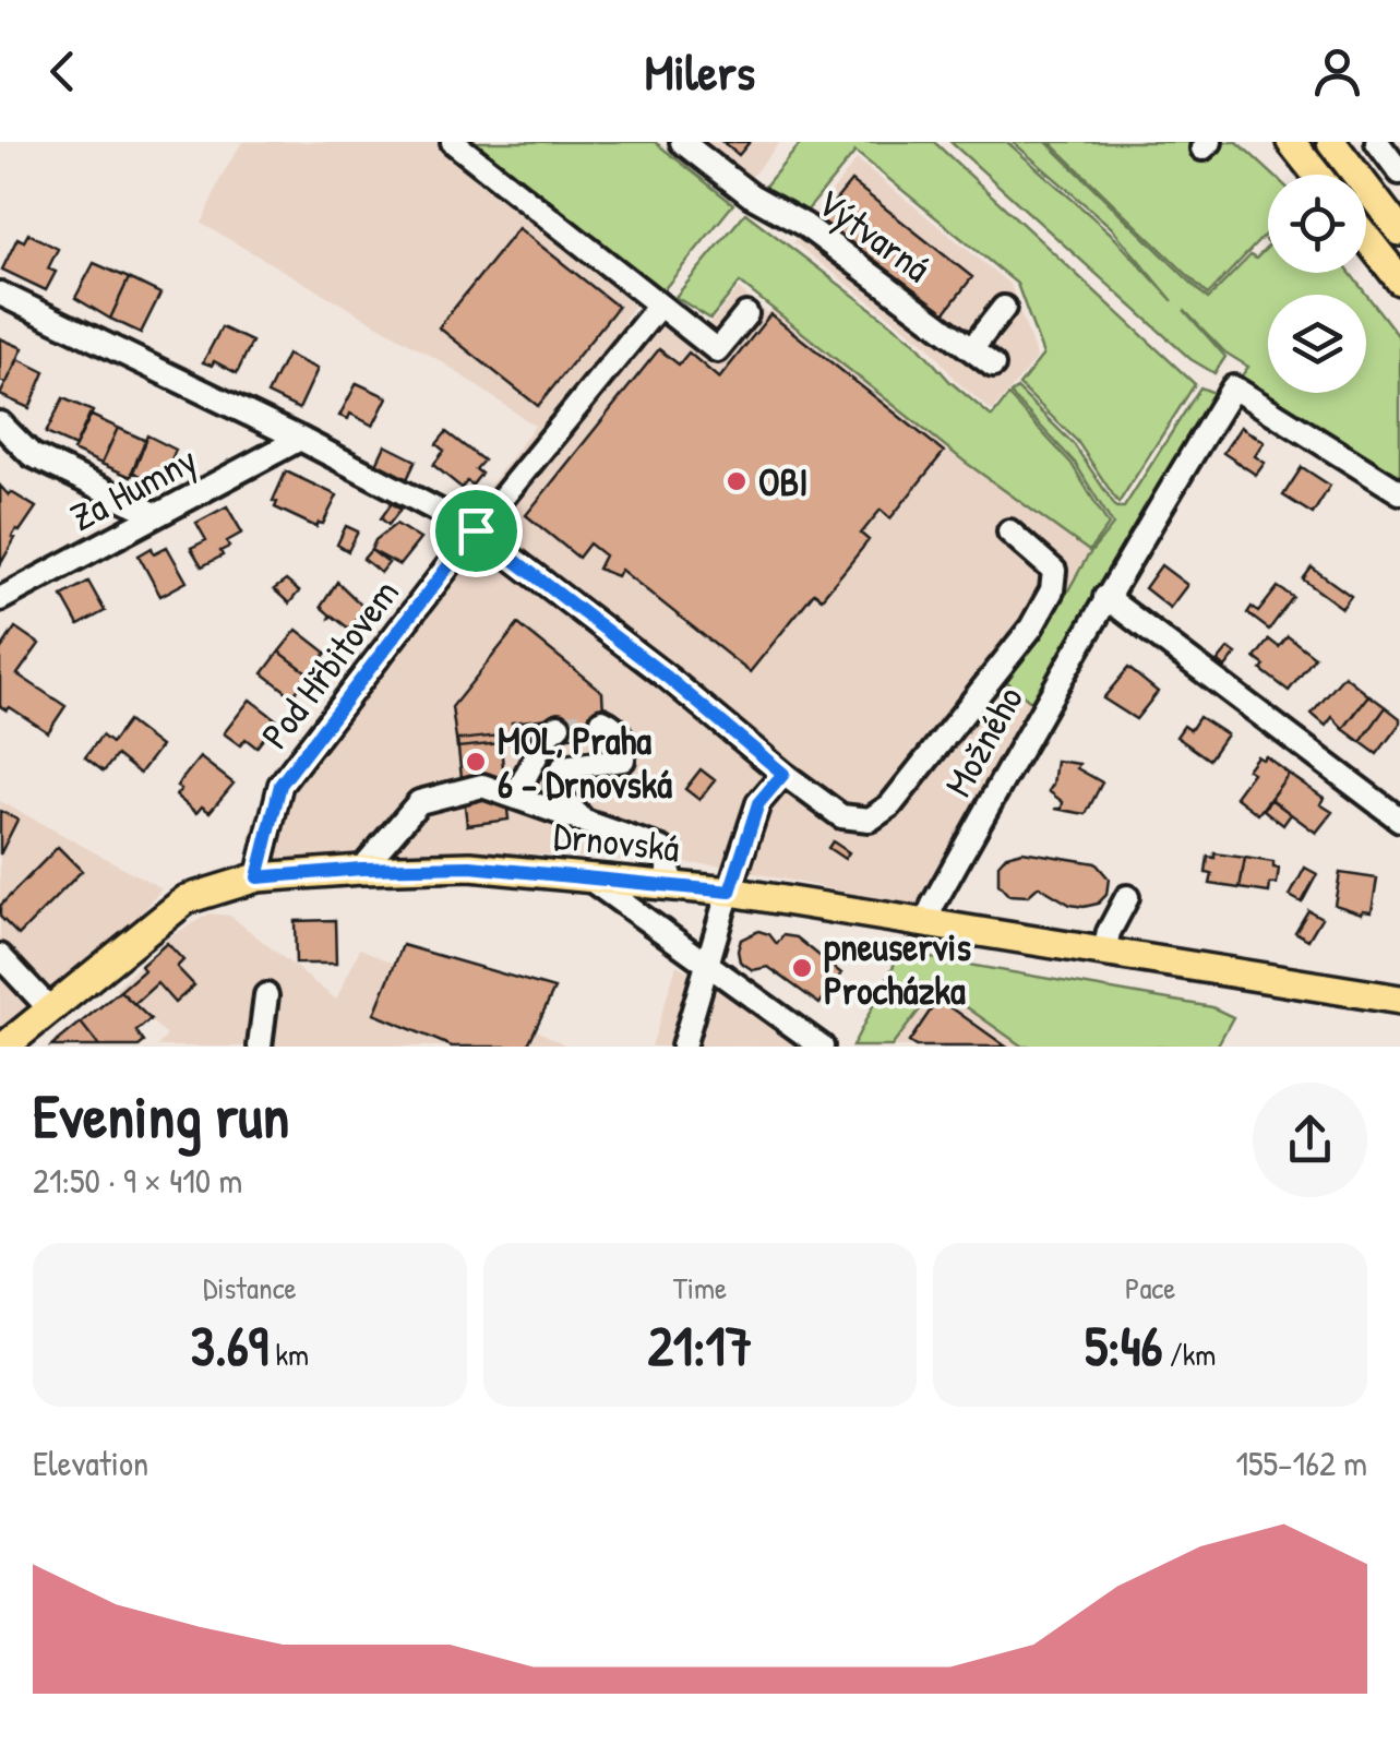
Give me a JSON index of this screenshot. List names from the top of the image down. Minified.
{"streets":{"main road":["Drnovská"],"street":["Výtvarná","Za Humny","Pod Hřbitovem","Možného"]},"crossings":[["Za Humny","Pod Hřbitovem"],["Pod Hřbitovem","Drnovská"],["Možného","Drnovská"]],"places":["OBI","MOL, Praha 6 - Drnovská","pneuservis Procházka"],"page":{"header":"Milers","heading":["Evening run","21:50 · 9 × 410 m"],"stats":[["Distance","3.69 km"],["Time","21:17"],["Pace","5:46 /km"]],"chart":["Elevation","155–162 m"]}}
